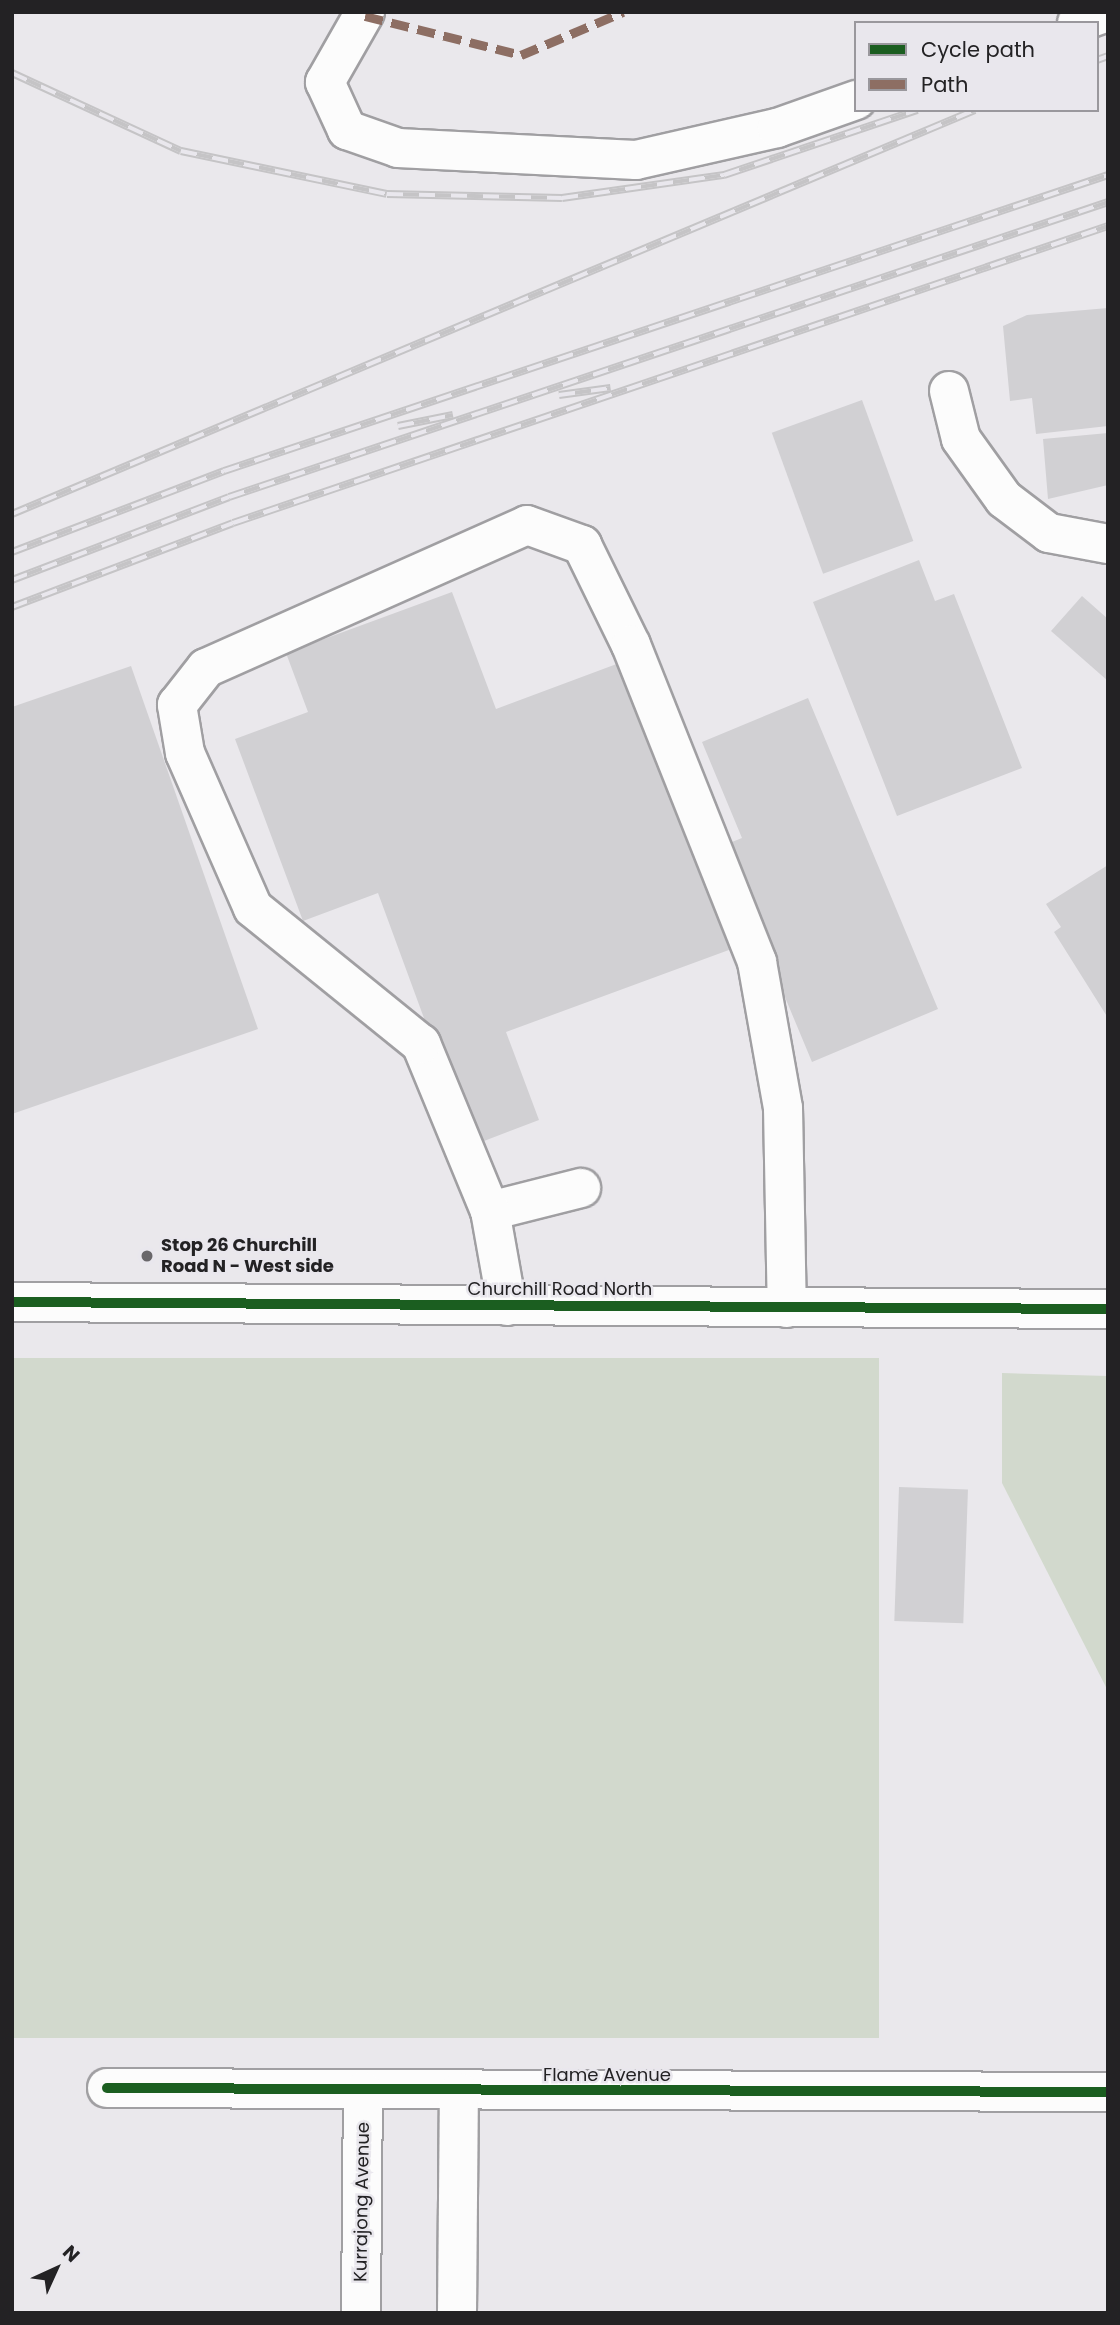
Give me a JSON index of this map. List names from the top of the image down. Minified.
{"streets":{"street":["Churchill Road North","Flame Avenue","Kurrajong Avenue"]},"crossings":[["Flame Avenue","Kurrajong Avenue"]],"places":["Stop 26 Churchill Road N - West side"],"legend":["Cycle path","Path"],"north":"top right"}
